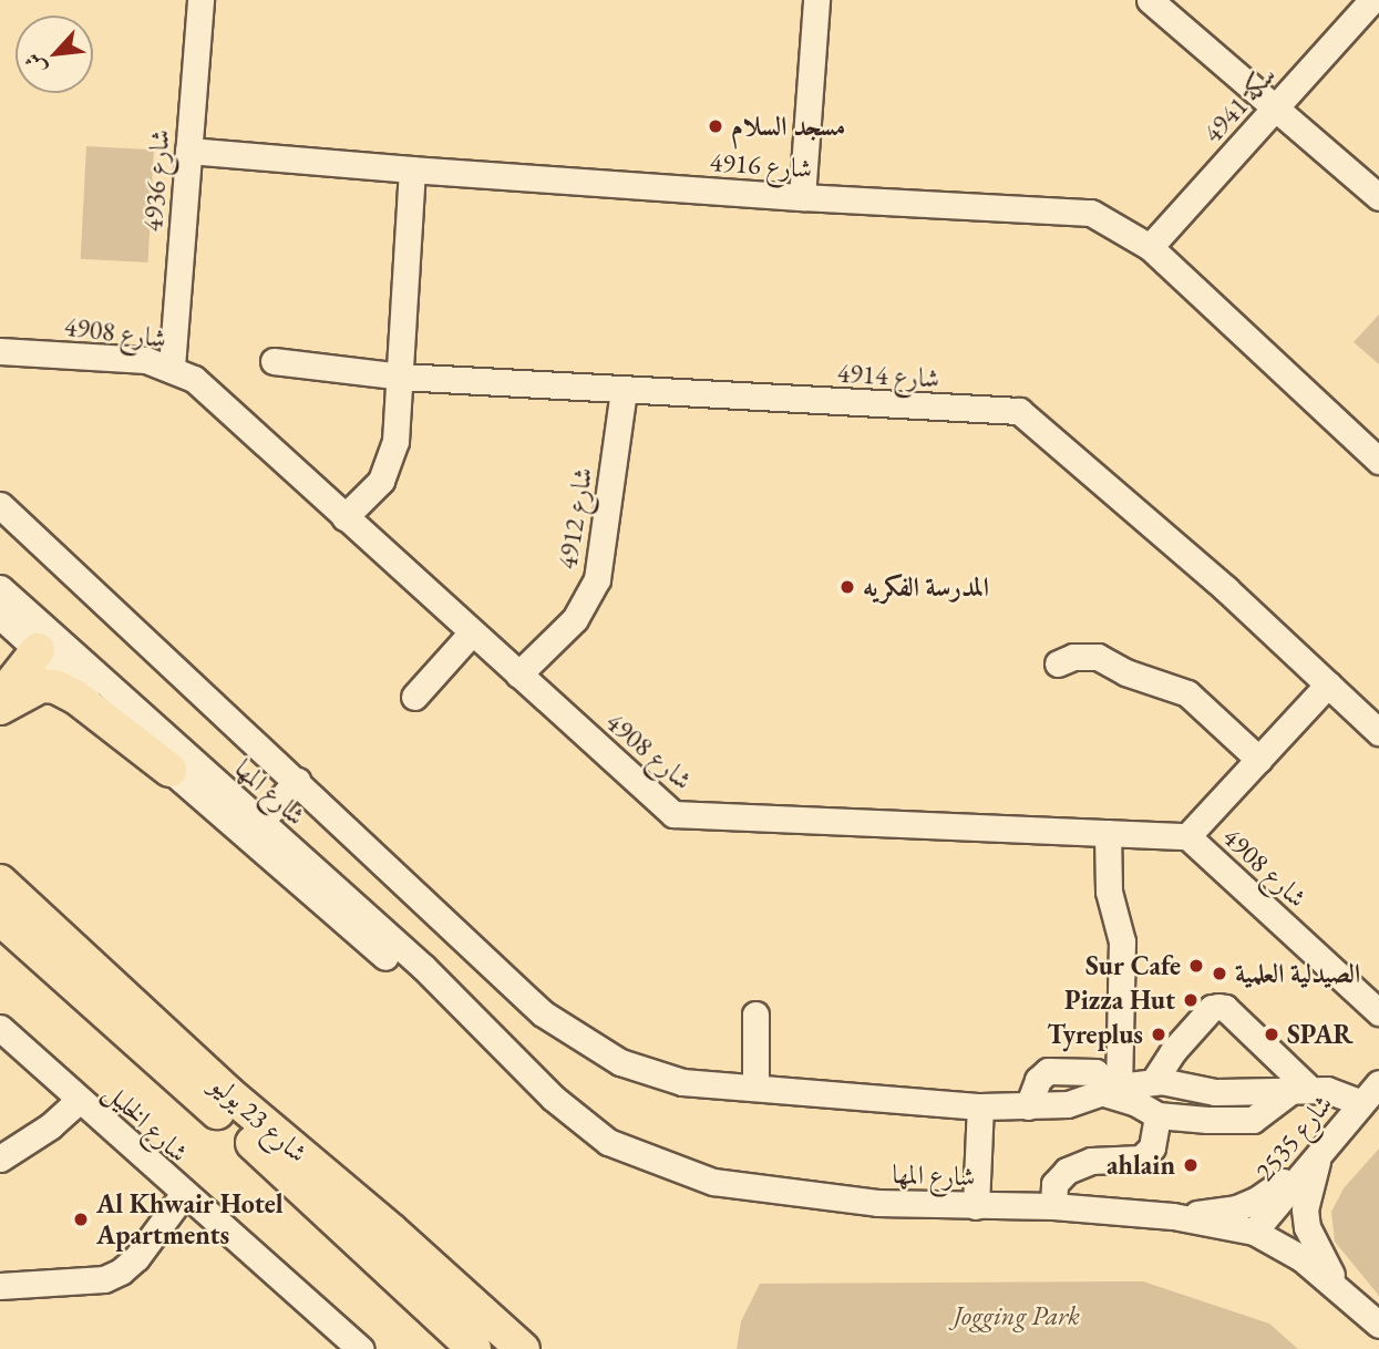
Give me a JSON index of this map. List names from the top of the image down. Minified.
{"streets":{"main road":["شارع 23 يوليو"],"street":["سكة 4941","4916 شارع","4936 شارع","4908 شارع","4914 شارع","4912 شارع","شارع المها","شارع الخليل","2535 شارع"]},"crossings":[["سكة 4941","4916 شارع"],["4916 شارع","4936 شارع"],["4936 شارع","4908 شارع"],["4908 شارع","4912 شارع"],["4914 شارع","4912 شارع"],["شارع المها","2535 شارع"]],"parks":["Jogging Park"],"places":["مسجد السلام","المدرسة الفكريه","Sur Cafe","الصيدلية العلمية","Pizza Hut","Tyreplus","SPAR","ahlain","Al Khwair Hotel Apartments"],"north":"bottom left"}
